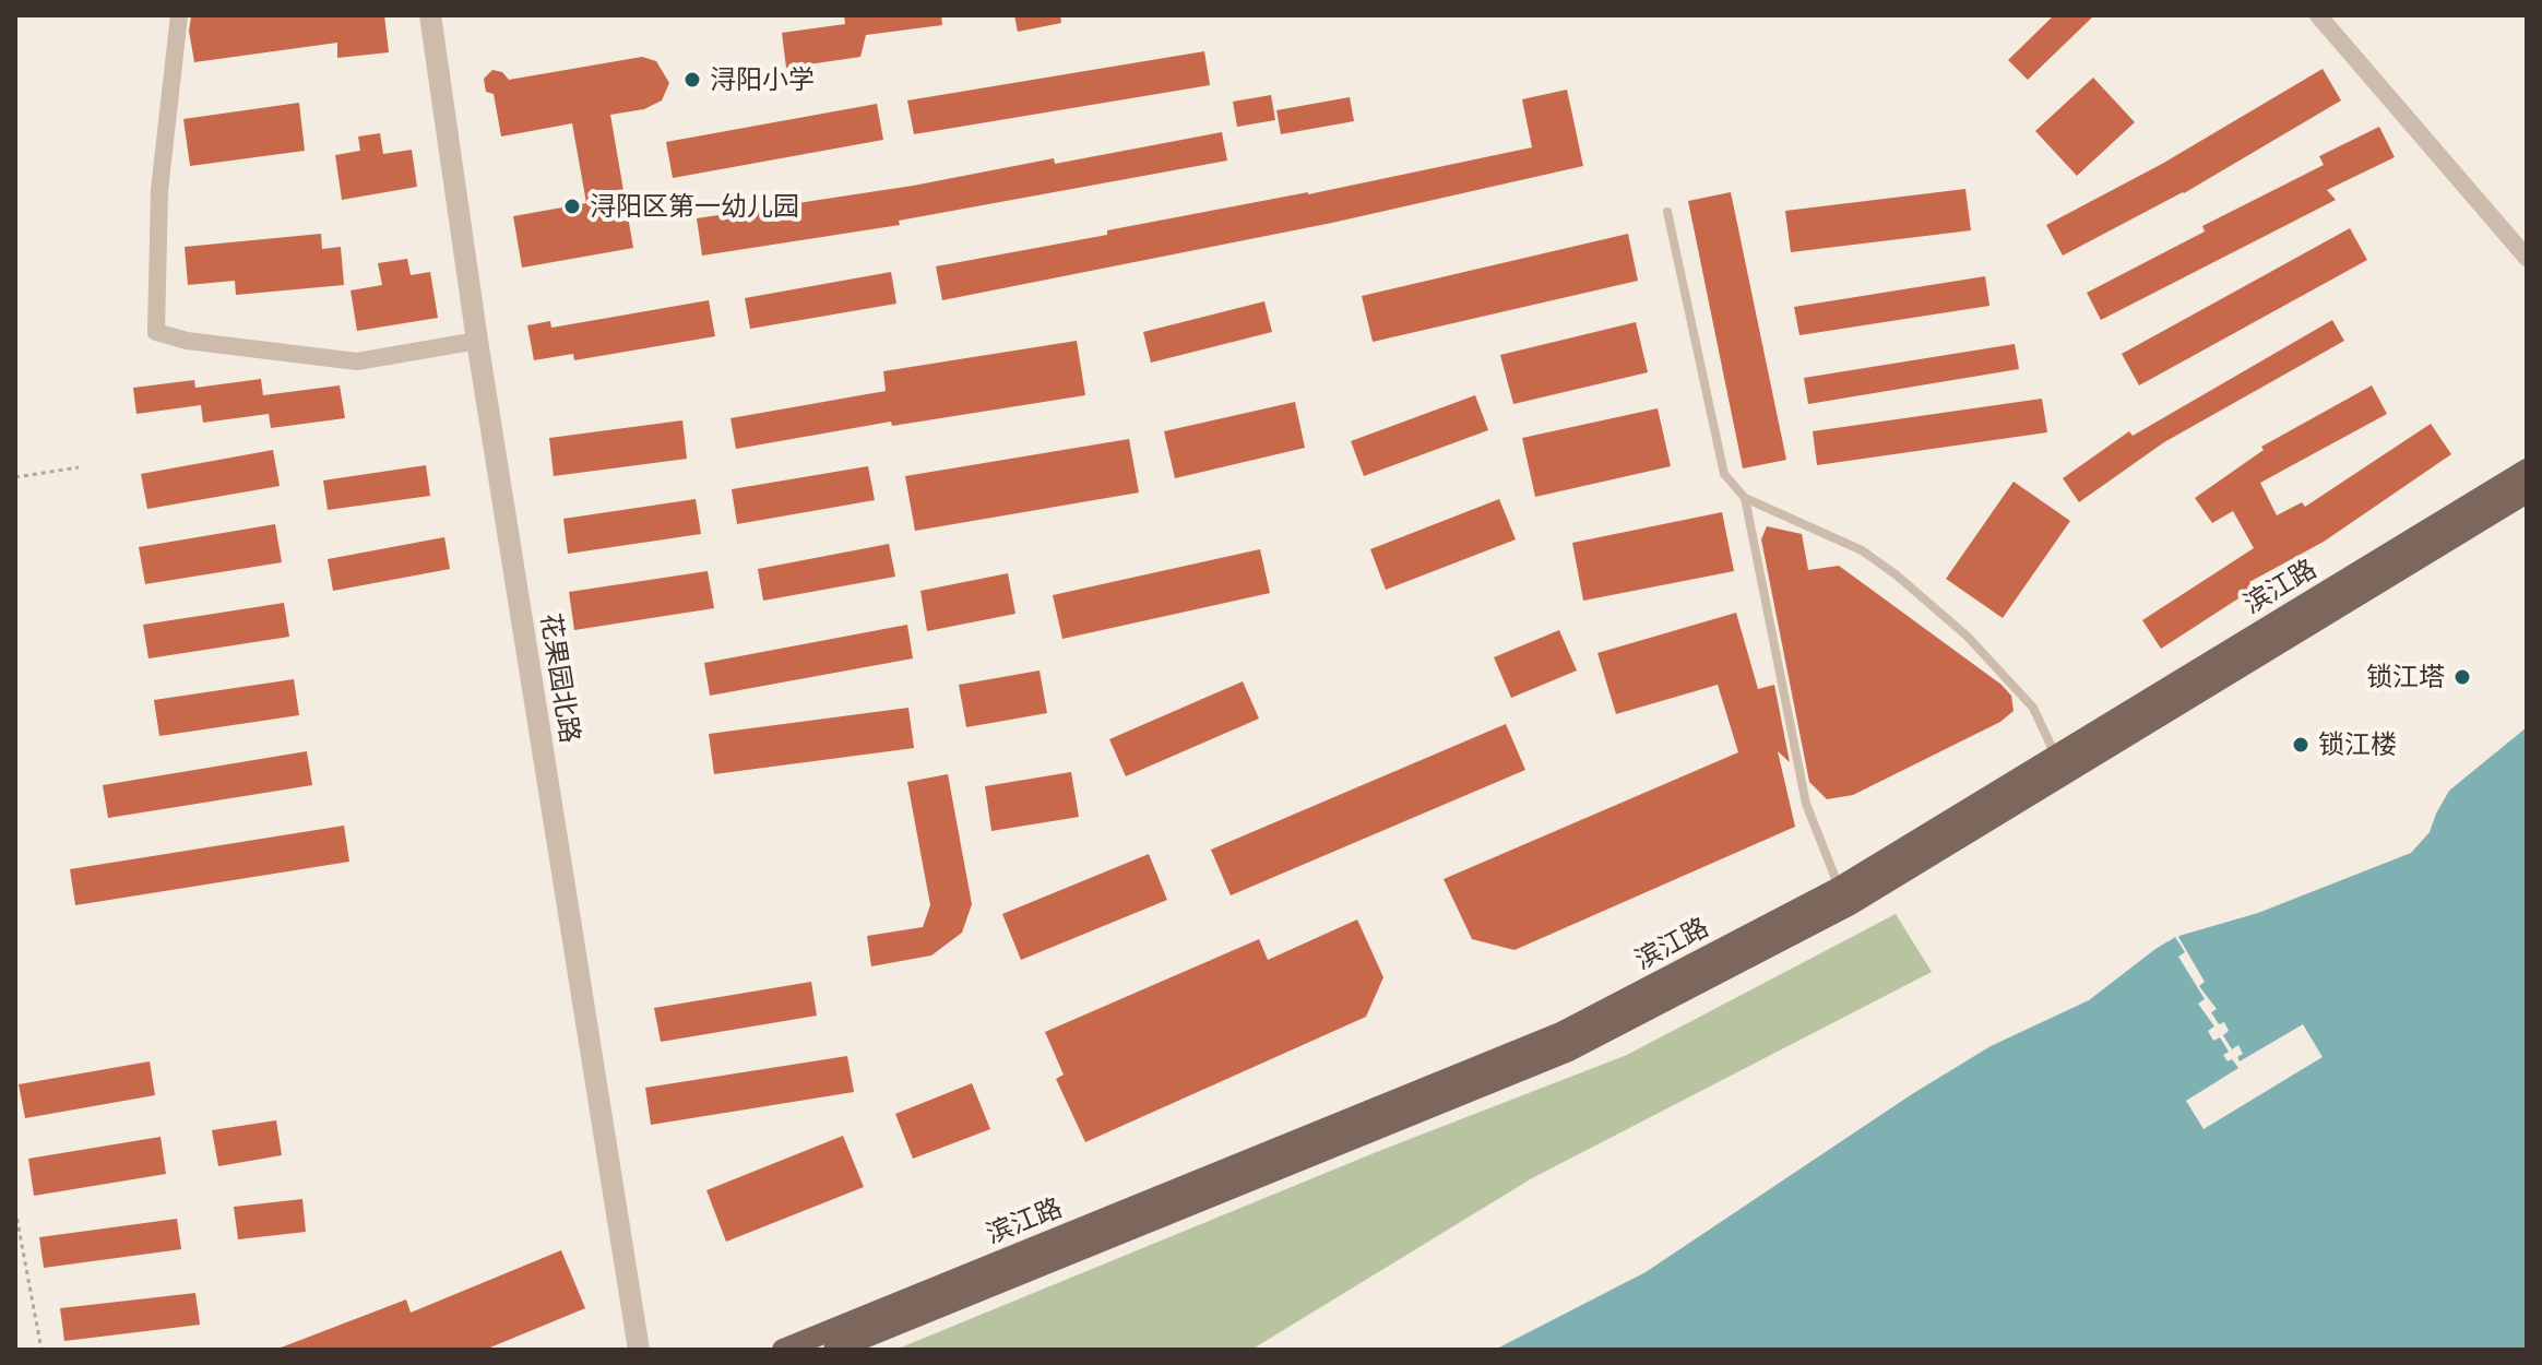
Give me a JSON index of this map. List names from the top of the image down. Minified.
{"streets":{"main road":["滨江路"],"street":["花果园北路"]},"places":["浔阳小学","浔阳区第一幼儿园","锁江塔","锁江楼"]}
